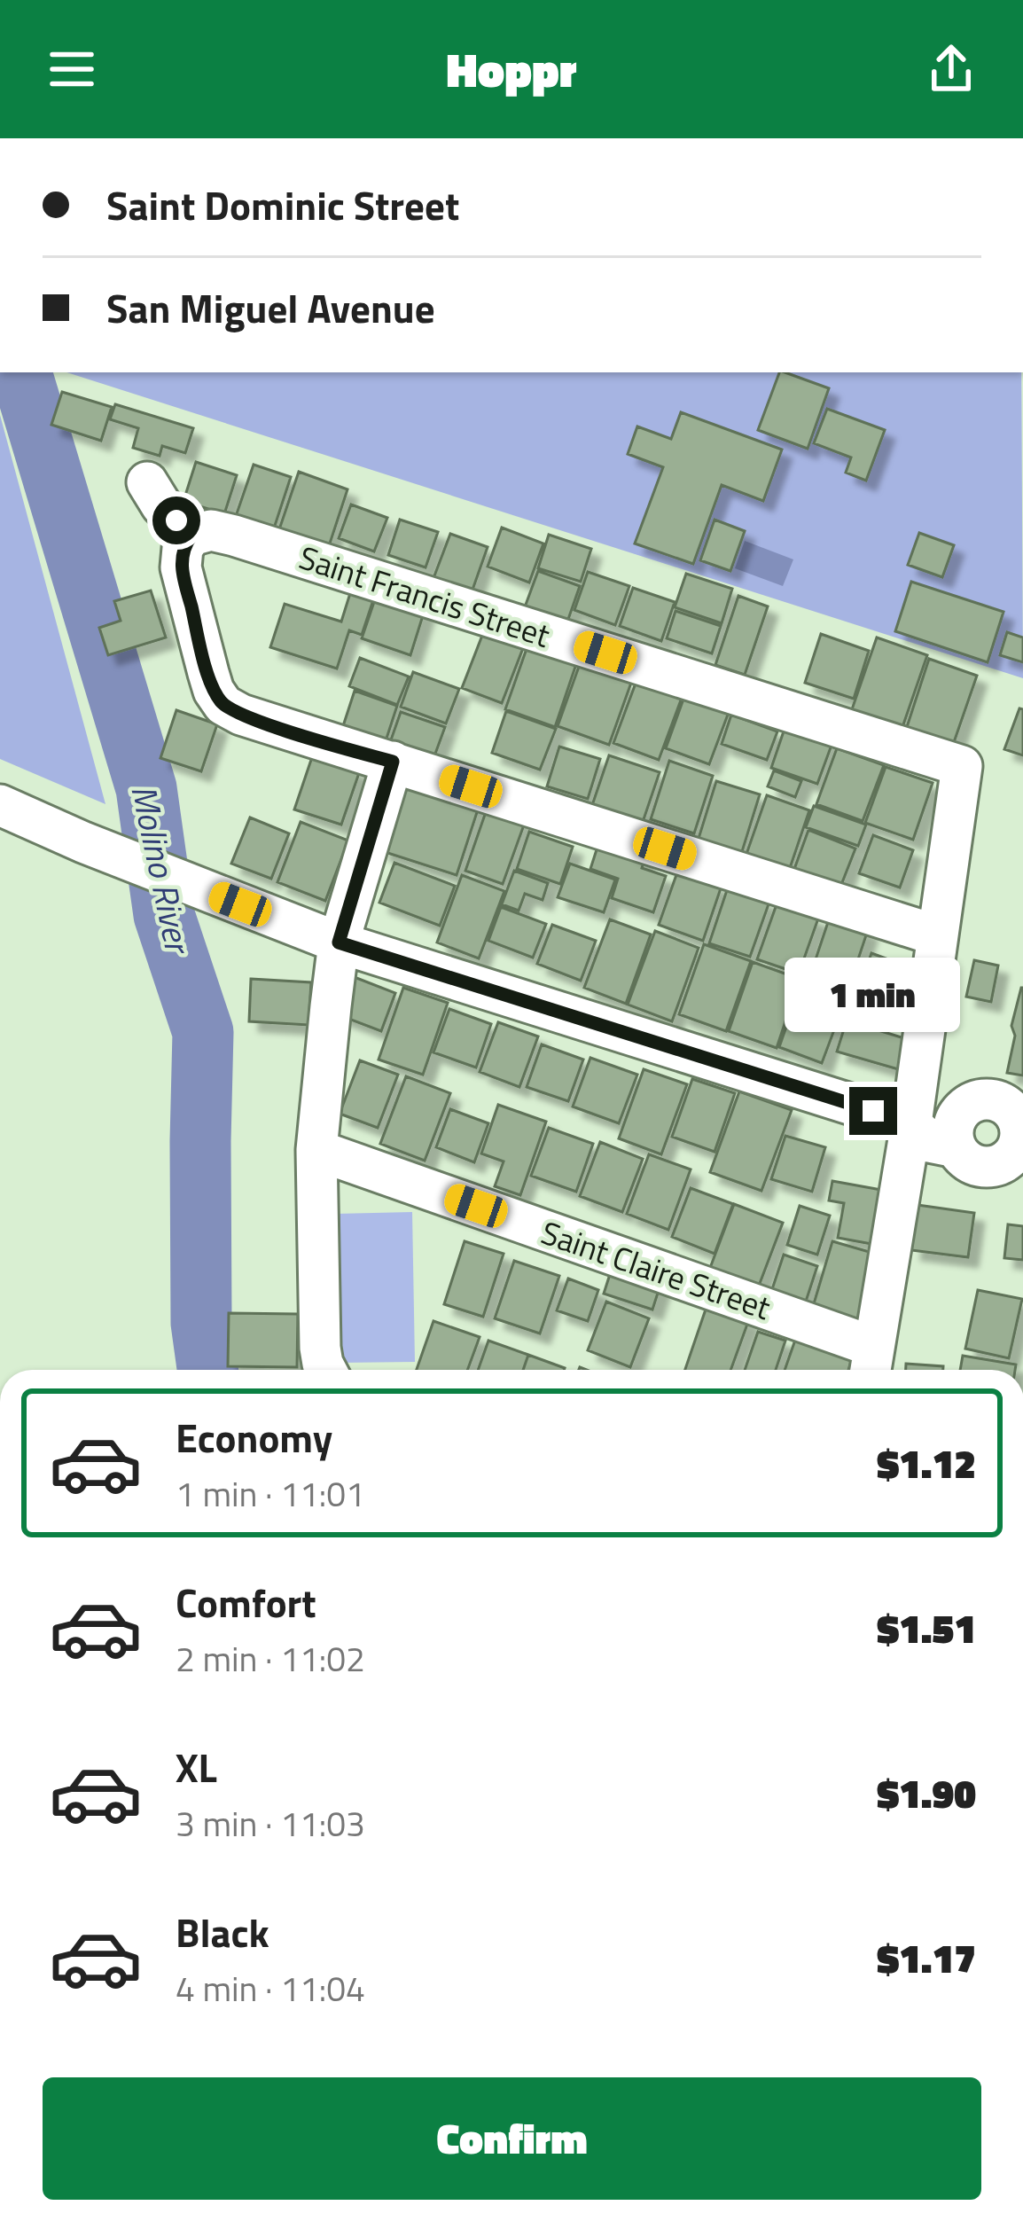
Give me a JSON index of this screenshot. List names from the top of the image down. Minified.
{"streets":{"street":["Saint Francis Street","Saint Claire Street"]},"water":["Molino River"],"page":{"header":"Hoppr","banner":["Saint Dominic Street","San Miguel Avenue"],"bubble":"1 min","list":[{"name":"Economy","note":"1 min · 11:01","value":"$1.12"},{"name":"Comfort","note":"2 min · 11:02","value":"$1.51"},{"name":"XL","note":"3 min · 11:03","value":"$1.90"},{"name":"Black","note":"4 min · 11:04","value":"$1.17"}],"buttons":"Confirm"}}
